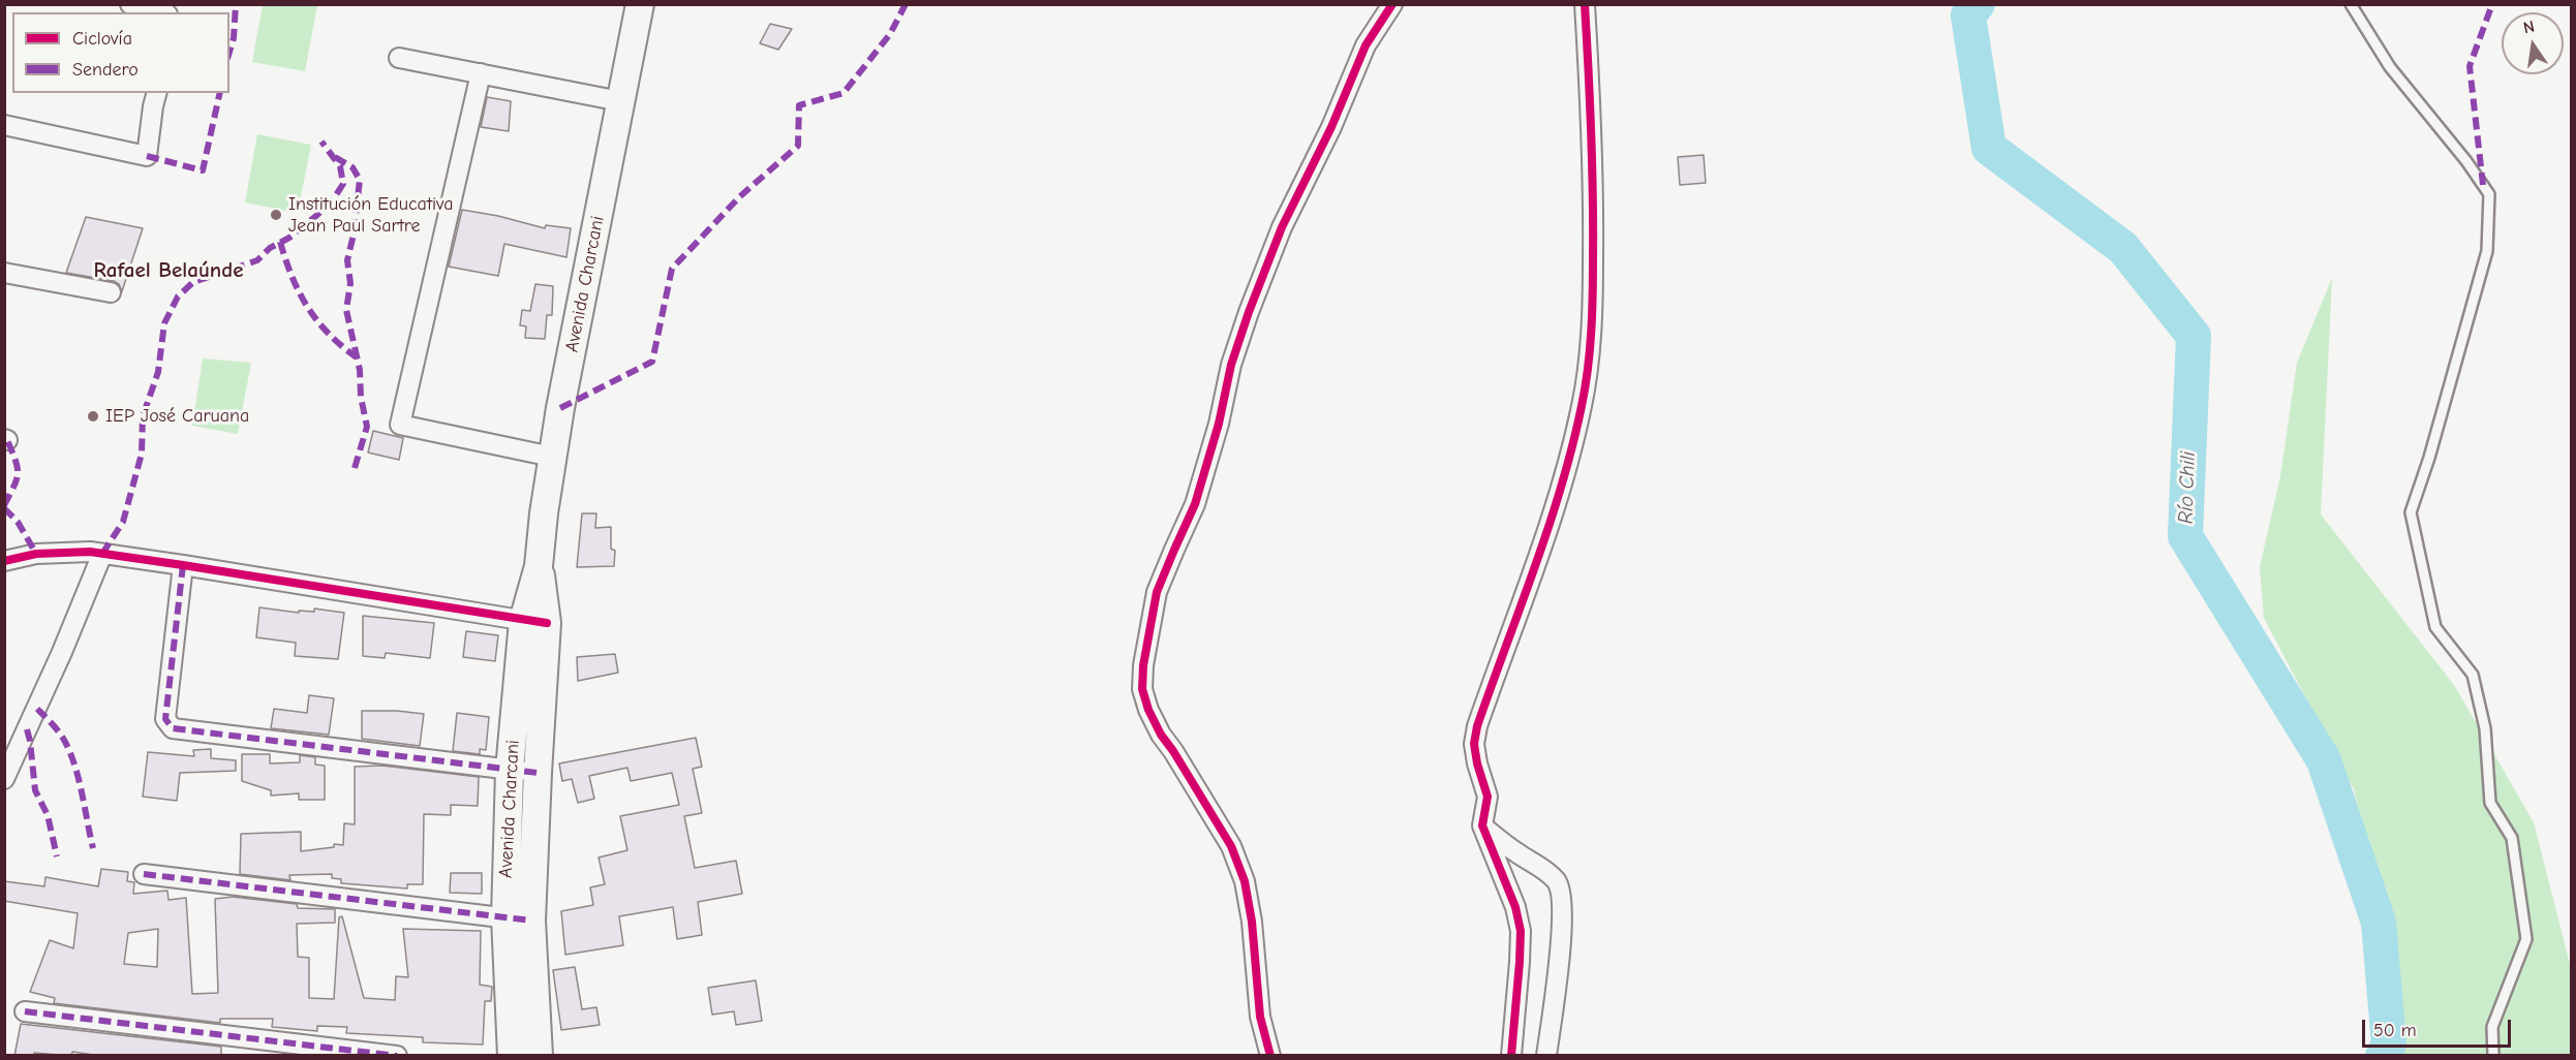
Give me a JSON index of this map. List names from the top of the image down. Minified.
{"streets":{"main road":["Avenida Charcani"]},"districts":["Rafael Belaúnde"],"water":["Río Chili"],"places":["Institución Educativa Jean Paul Sartre","IEP José Caruana"],"legend":["Ciclovía","Sendero"],"scale_bar":"50 m","north":"top"}
